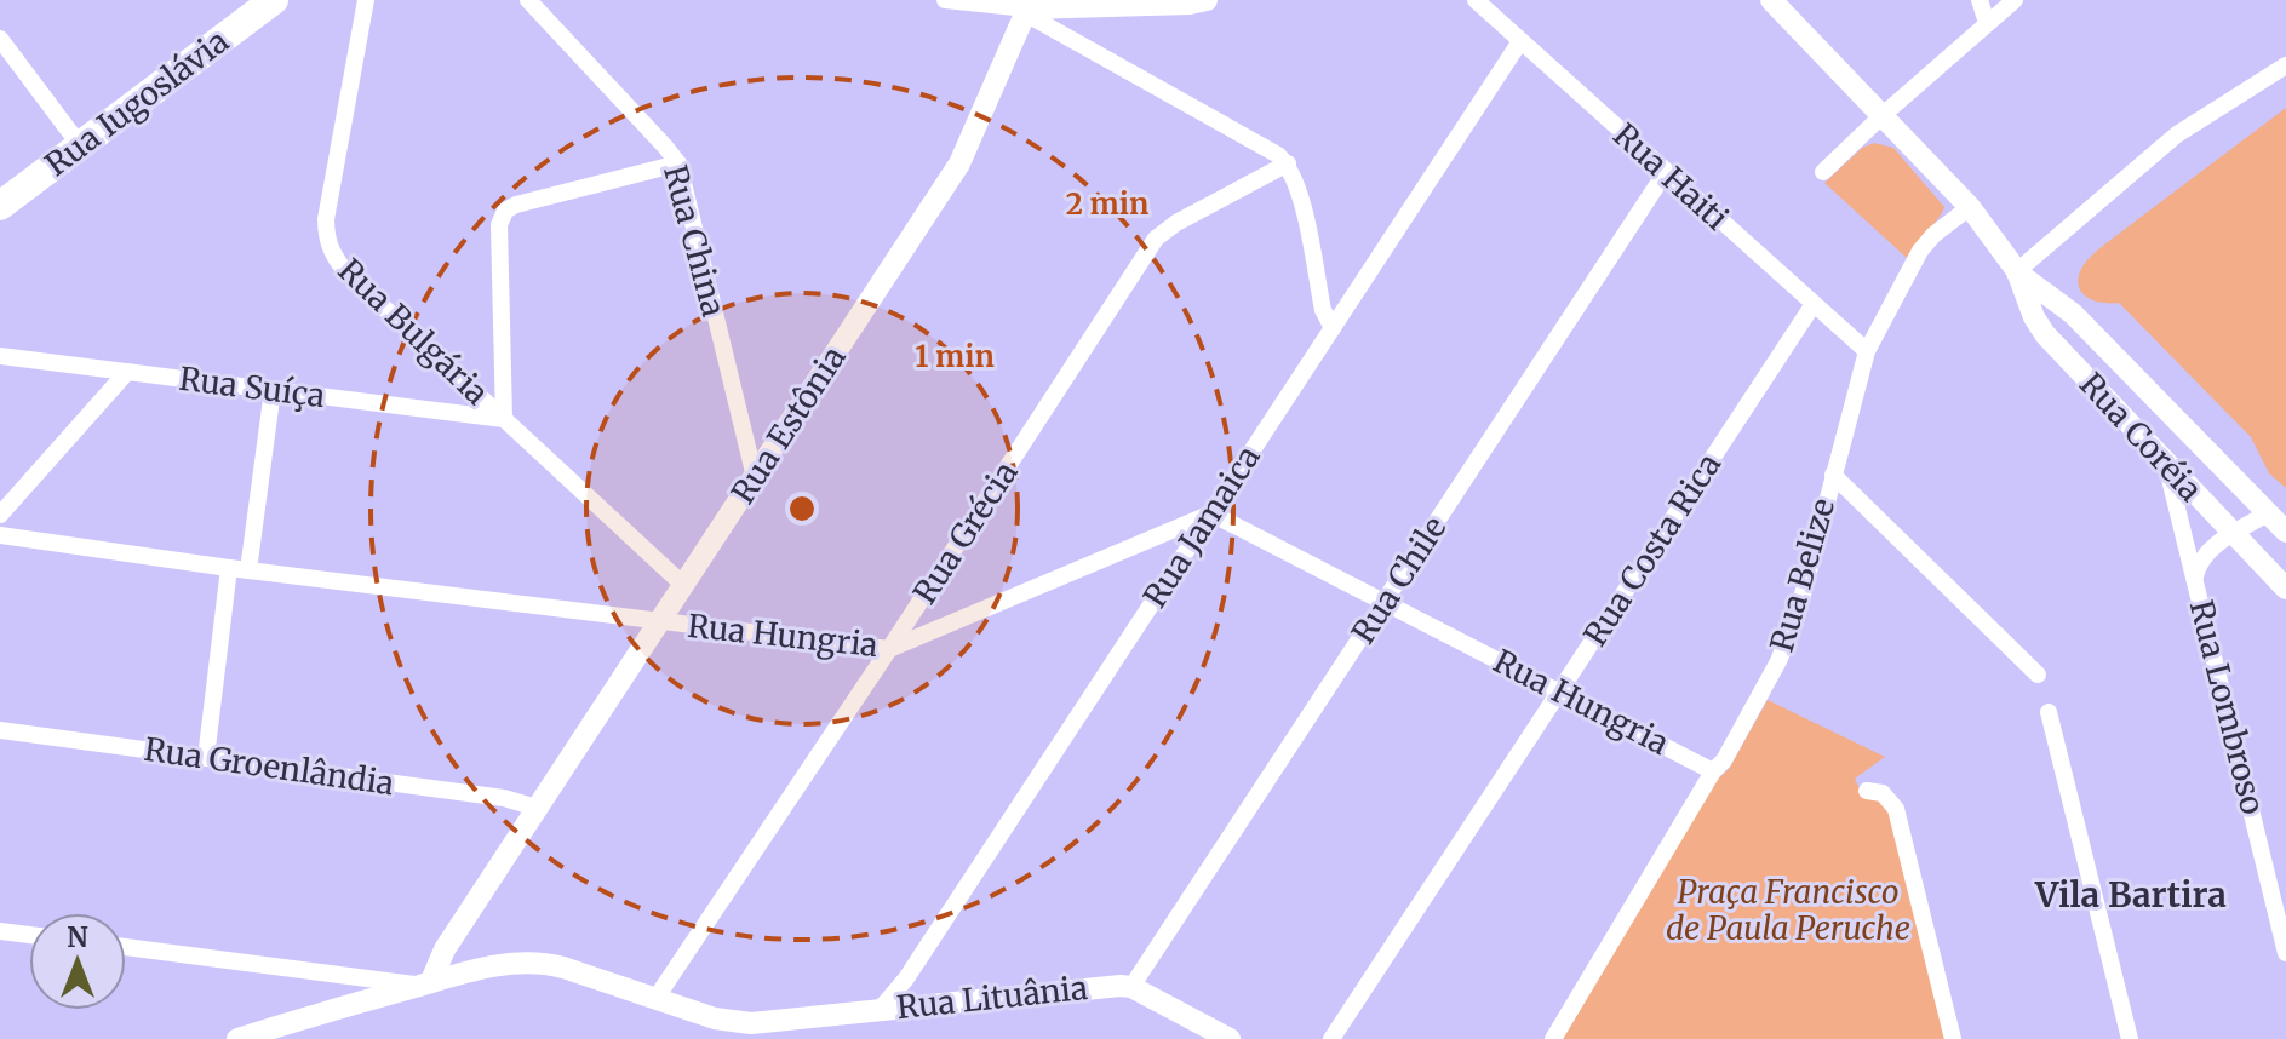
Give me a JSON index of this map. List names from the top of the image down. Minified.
{"streets":{"main road":["Rua Iugoslávia"],"street":["Rua Haiti","Rua China","Rua Bulgária","Rua Suíça","Rua Estônia","Rua Coréia","Rua Jamaica","Rua Grécia","Rua Costa Rica","Rua Belize","Rua Chile","Rua Hungria","Rua Lombroso","Rua Groenlândia","Rua Lituânia"]},"crossings":[["Rua Haiti","Rua Jamaica"],["Rua Haiti","Rua Costa Rica"],["Rua Haiti","Rua Belize"],["Rua Haiti","Rua Chile"],["Rua China","Rua Estônia"],["Rua Bulgária","Rua Suíça"],["Rua Bulgária","Rua Estônia"],["Rua Estônia","Rua Hungria"],["Rua Estônia","Rua Groenlândia"],["Rua Estônia","Rua Lituânia"],["Rua Coréia","Rua Belize"],["Rua Coréia","Rua Lombroso"],["Rua Jamaica","Rua Hungria"],["Rua Jamaica","Rua Lituânia"],["Rua Grécia","Rua Hungria"],["Rua Grécia","Rua Lituânia"],["Rua Costa Rica","Rua Hungria"],["Rua Belize","Rua Hungria"],["Rua Chile","Rua Hungria"],["Rua Chile","Rua Lituânia"]],"districts":["Vila Bartira"],"parks":["Praça Francisco de Paula Peruche"],"north":"top","rings":["2 min","1 min"]}
